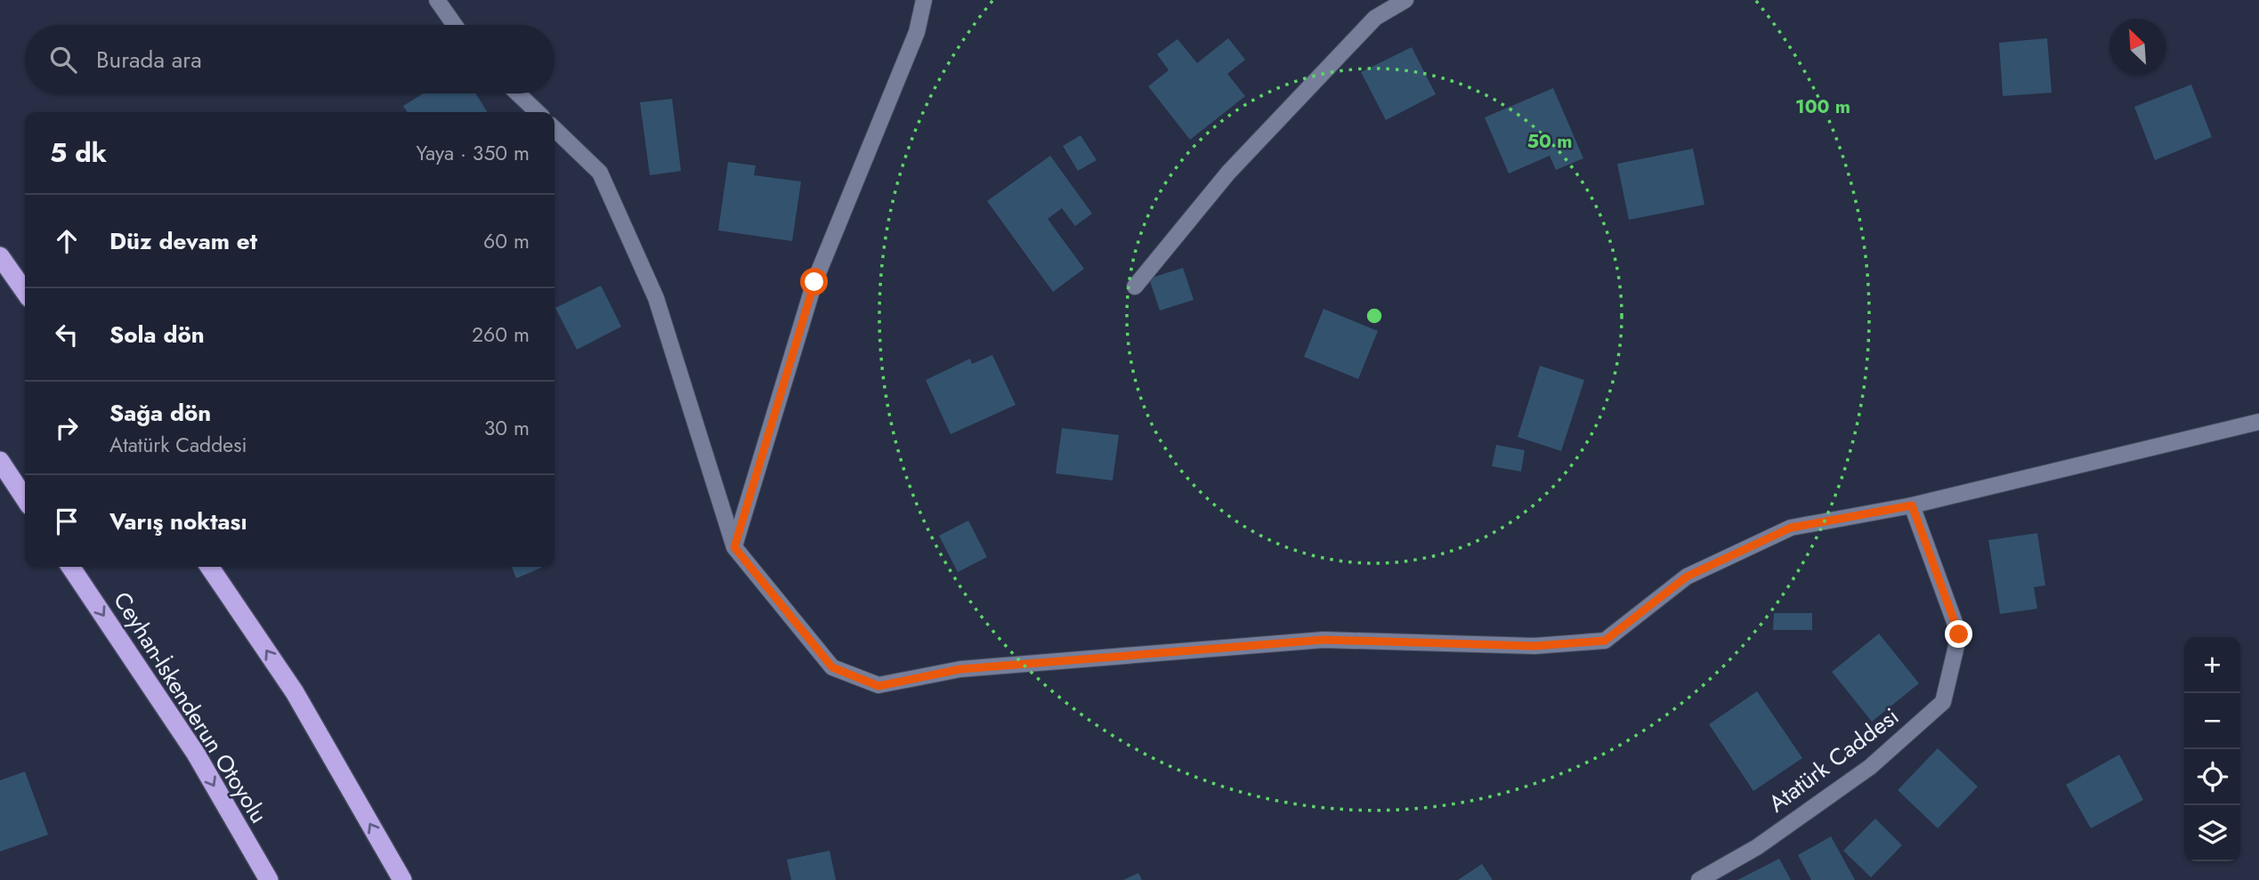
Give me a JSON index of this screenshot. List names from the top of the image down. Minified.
{"streets":{"highway":["Ceyhan-İskenderun Otoyolu"],"street":["Atatürk Caddesi"]},"north":"top left","page":{"search":"Burada ara","heading":["5 dk","Yaya · 350 m"],"list":[["Düz devam et","60 m"],["Sola dön","260 m"],["Sağa dön","Atatürk Caddesi","30 m"],"Varış noktası"],"map_buttons":["+","−"]},"rings":["100 m","50 m"]}
